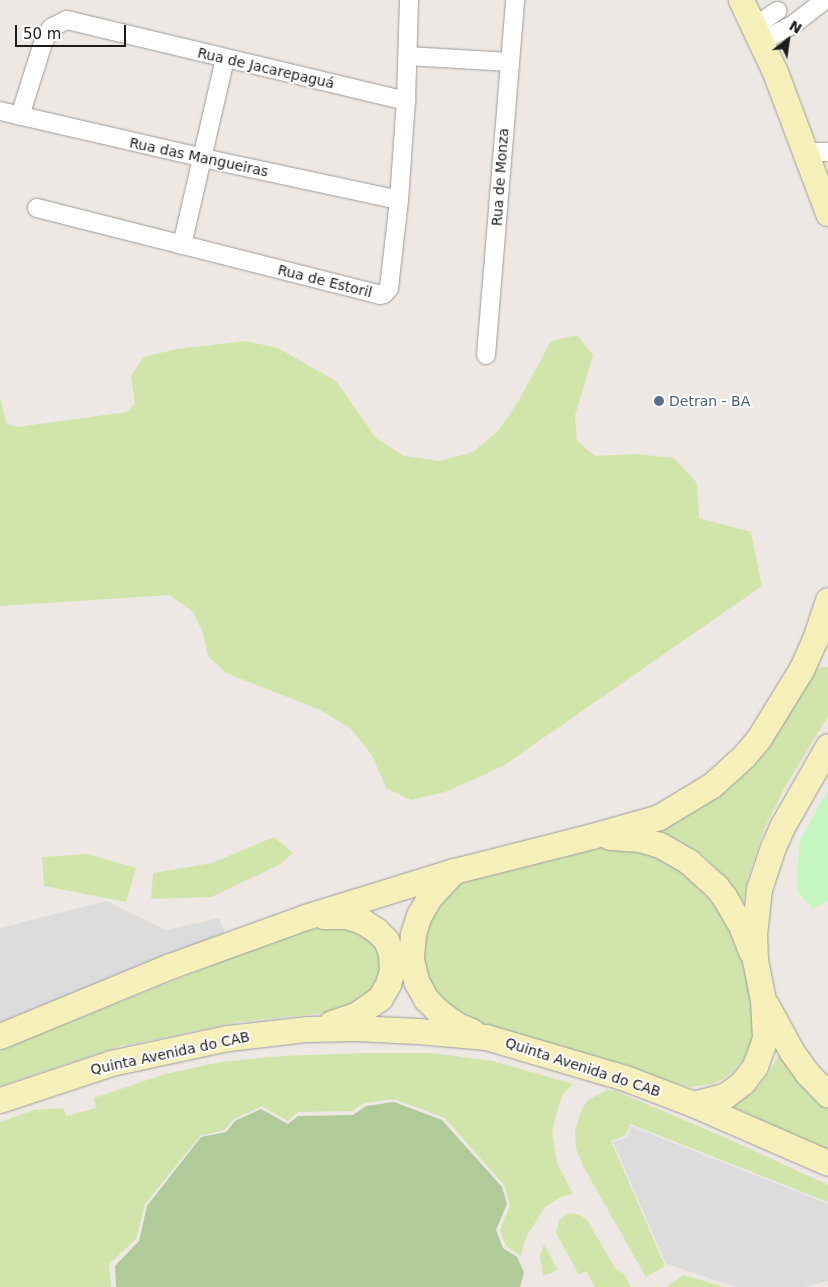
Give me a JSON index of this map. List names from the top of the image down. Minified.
{"streets":{"main road":["Quinta Avenida do CAB"],"street":["Rua de Jacarepaguá","Rua das Mangueiras","Rua de Monza","Rua de Estoril"]},"crossings":[["Rua de Jacarepaguá","Rua das Mangueiras"],["Rua de Jacarepaguá","Rua de Estoril"],["Rua das Mangueiras","Rua de Estoril"]],"places":["Detran - BA"],"scale_bar":"50 m","north":"top right"}
